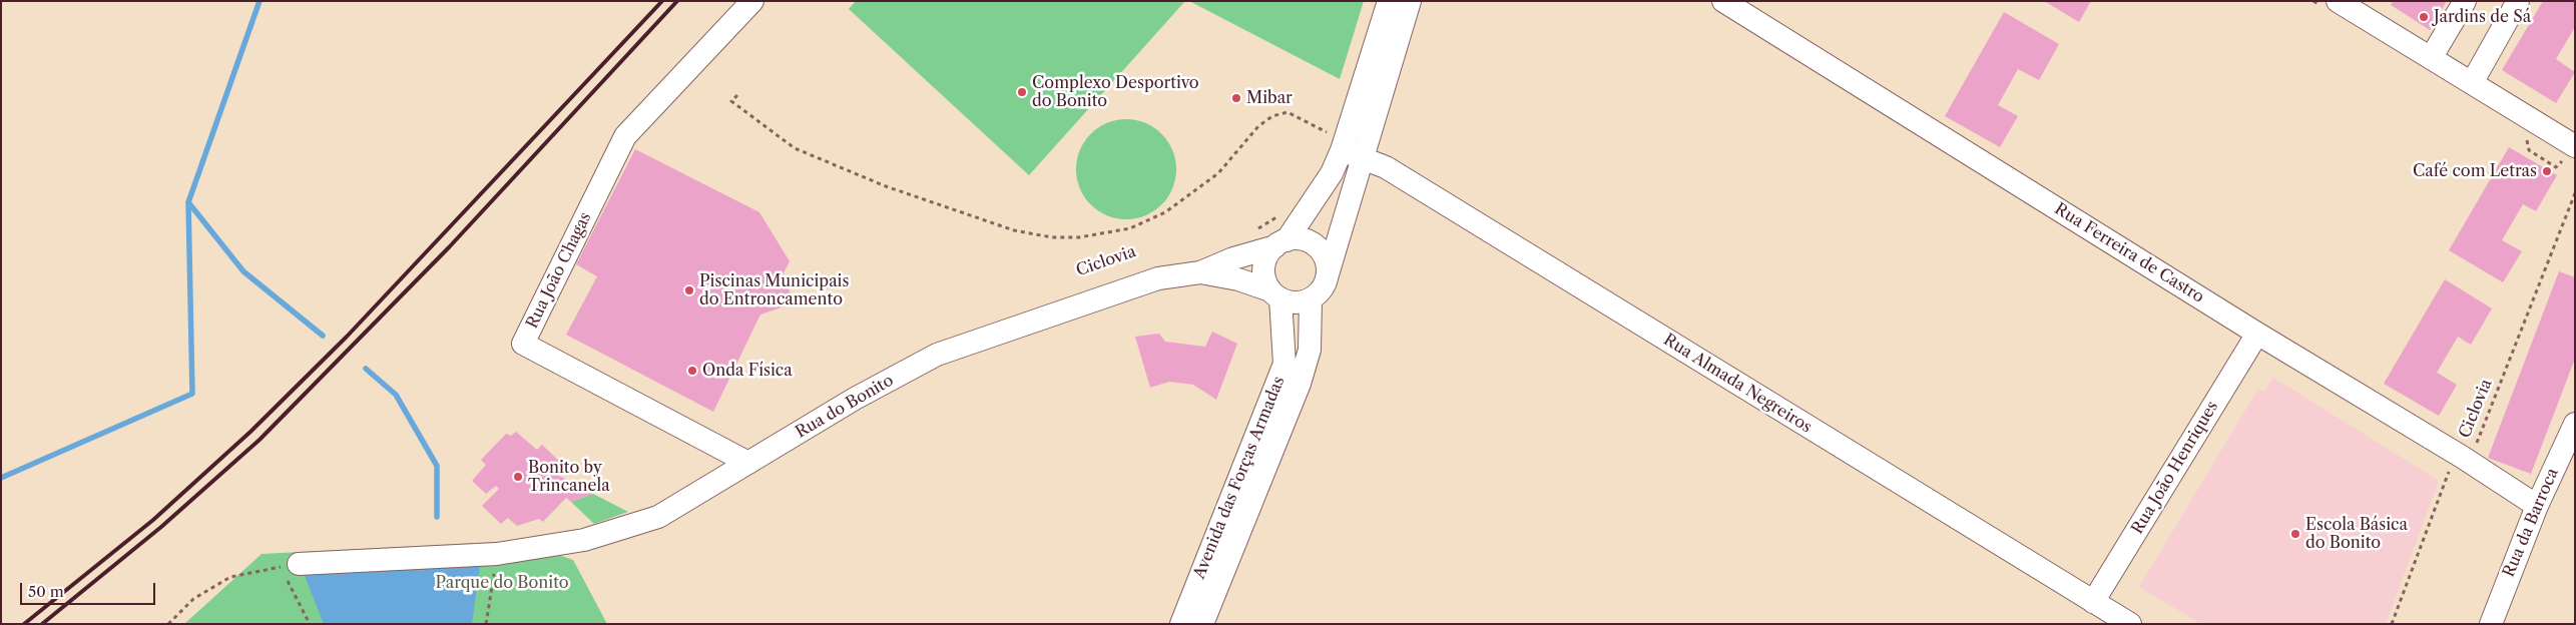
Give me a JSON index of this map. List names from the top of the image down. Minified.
{"streets":{"street":["Rua Ferreira de Castro","Rua João Chagas","Rua Almada Negreiros","Rua do Bonito","Rua João Henriques","Avenida das Forças Armadas","Rua da Barroca"],"path":["Ciclovia"]},"crossings":[["Rua Ferreira de Castro","Ciclovia"],["Rua Ferreira de Castro","Rua João Henriques"],["Rua Ferreira de Castro","Rua da Barroca"],["Rua João Chagas","Rua do Bonito"],["Rua Almada Negreiros","Rua João Henriques"],["Rua do Bonito","Avenida das Forças Armadas"]],"parks":["Parque do Bonito"],"places":["Jardins de Sá","Complexo Desportivo do Bonito","Mibar","Café com Letras","Piscinas Municipais do Entroncamento","Onda Física","Bonito by Trincanela","Escola Básica do Bonito"],"scale_bar":"50 m"}
